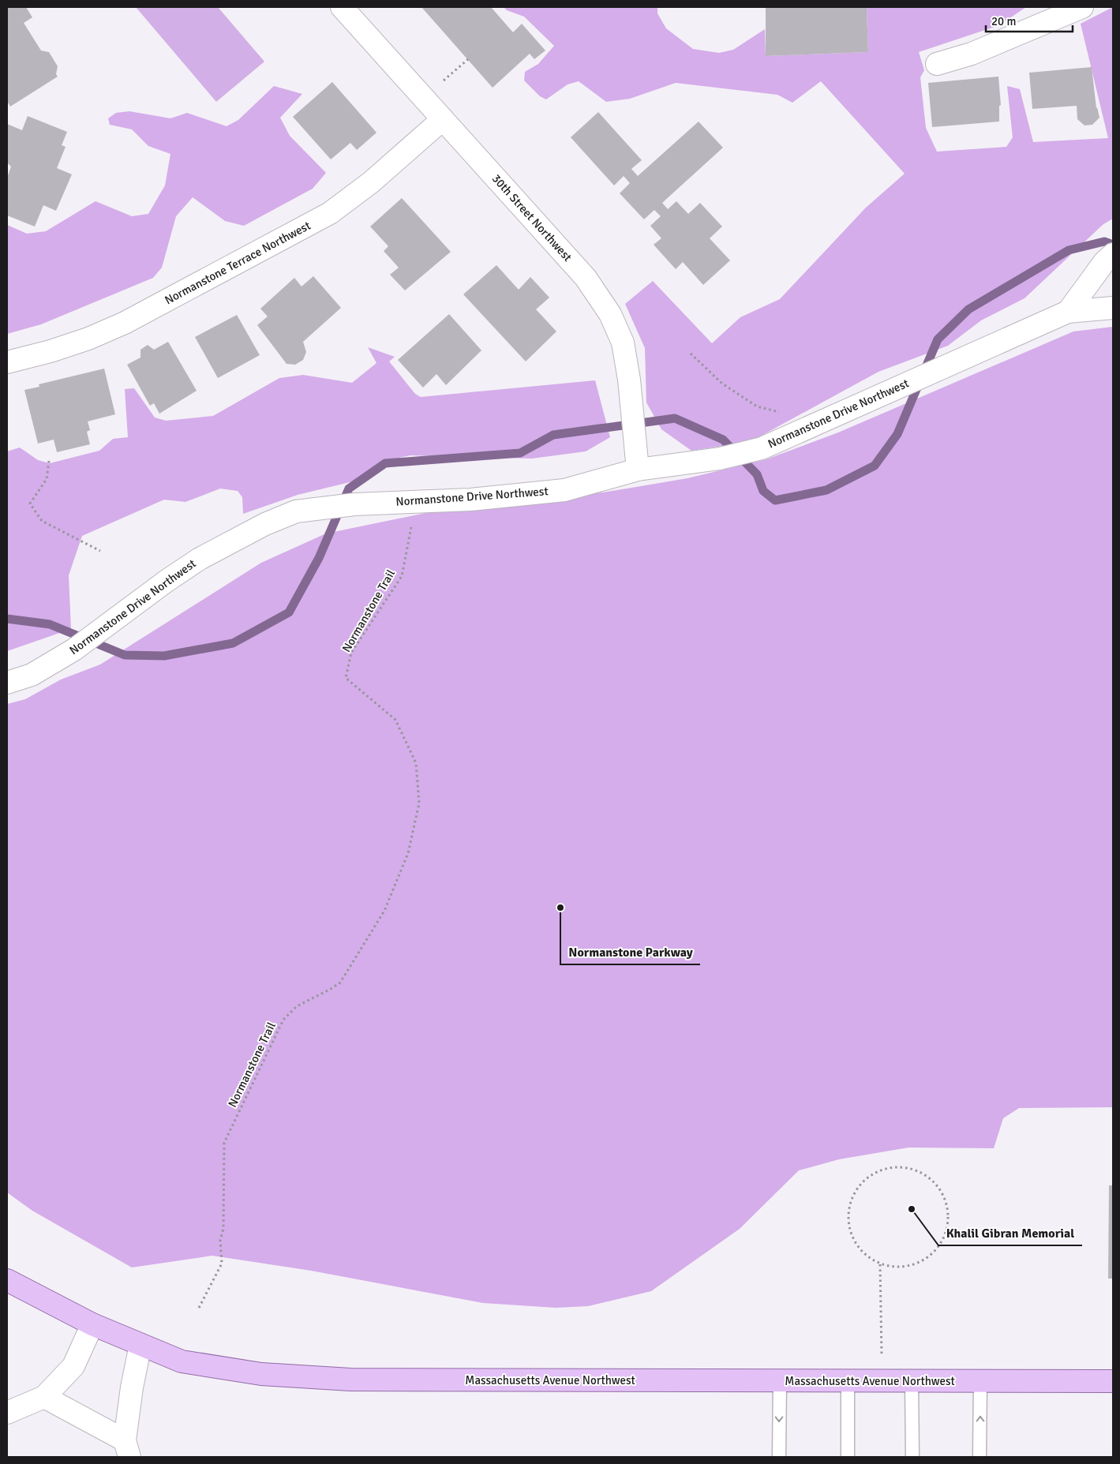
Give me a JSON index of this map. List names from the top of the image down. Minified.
{"streets":{"main road":["Massachusetts Avenue Northwest"],"street":["30th Street Northwest","Normanstone Terrace Northwest","Normanstone Drive Northwest"],"path":["Normanstone Trail"]},"crossings":[["30th Street Northwest","Normanstone Terrace Northwest"],["30th Street Northwest","Normanstone Drive Northwest"]],"places":["Normanstone Parkway","Khalil Gibran Memorial"],"scale_bar":"20 m"}
